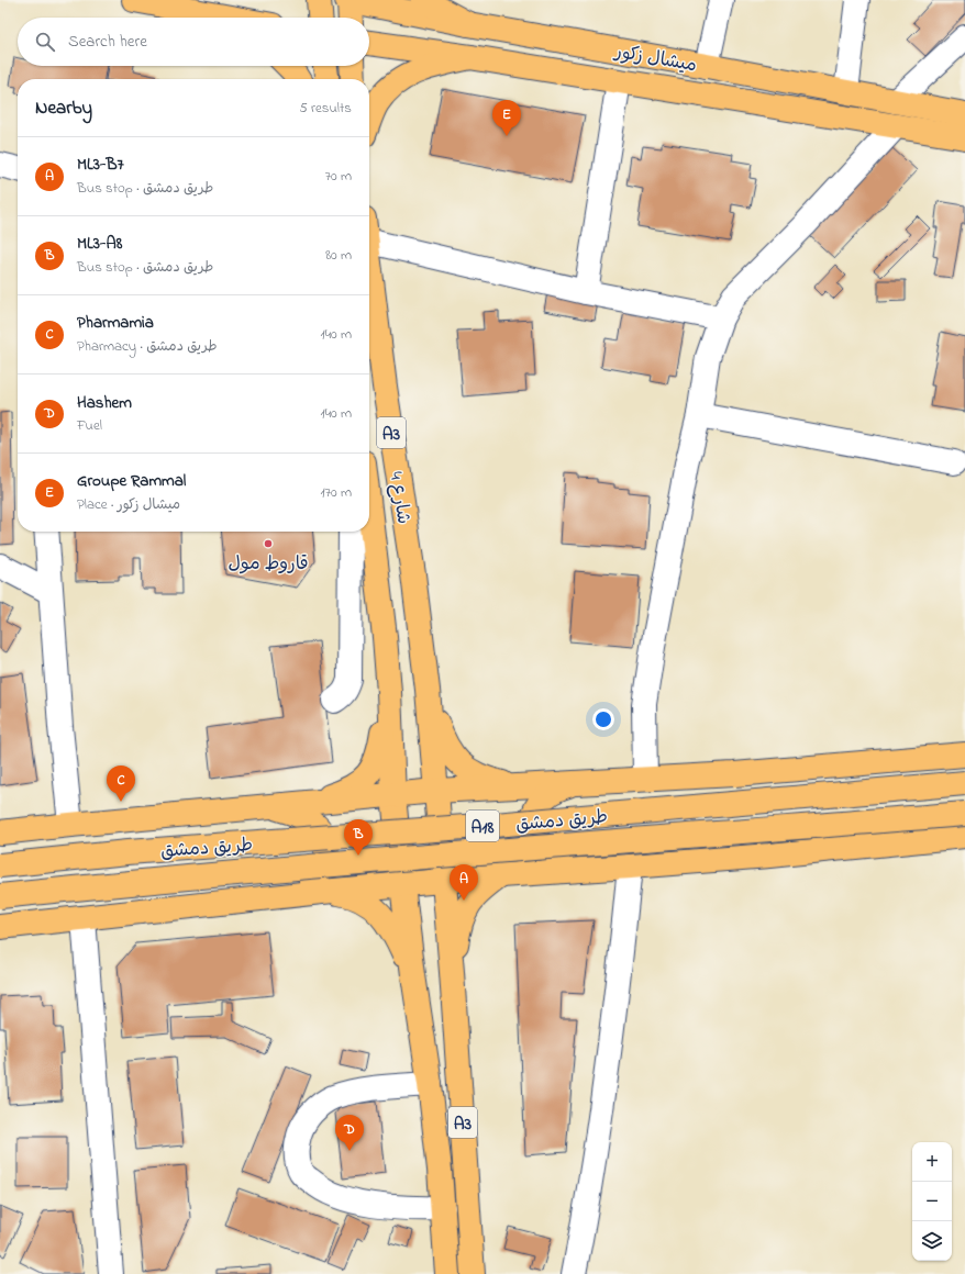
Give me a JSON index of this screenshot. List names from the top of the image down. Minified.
{"streets":{"main road":["ميشال زكور","A3","شارع 4","طريق دمشق","A18"]},"crossings":[["A3","شارع 4"]],"places":["قاروط مول"],"page":{"search":"Search here","heading":["Nearby","5 results"],"pins":["E","C","B","A","D"],"list":[{"mark":"A","name":"ML3-B7","note":"Bus stop · طريق دمشق","value":"70 m"},{"mark":"B","name":"ML3-A8","note":"Bus stop · طريق دمشق","value":"80 m"},{"mark":"C","name":"Pharmamia","note":"Pharmacy · طريق دمشق","value":"140 m"},{"mark":"D","name":"Hashem","note":"Fuel","value":"140 m"},{"mark":"E","name":"Groupe Rammal","note":"Place · ميشال زكور","value":"170 m"}],"map_buttons":["+","−"]}}
